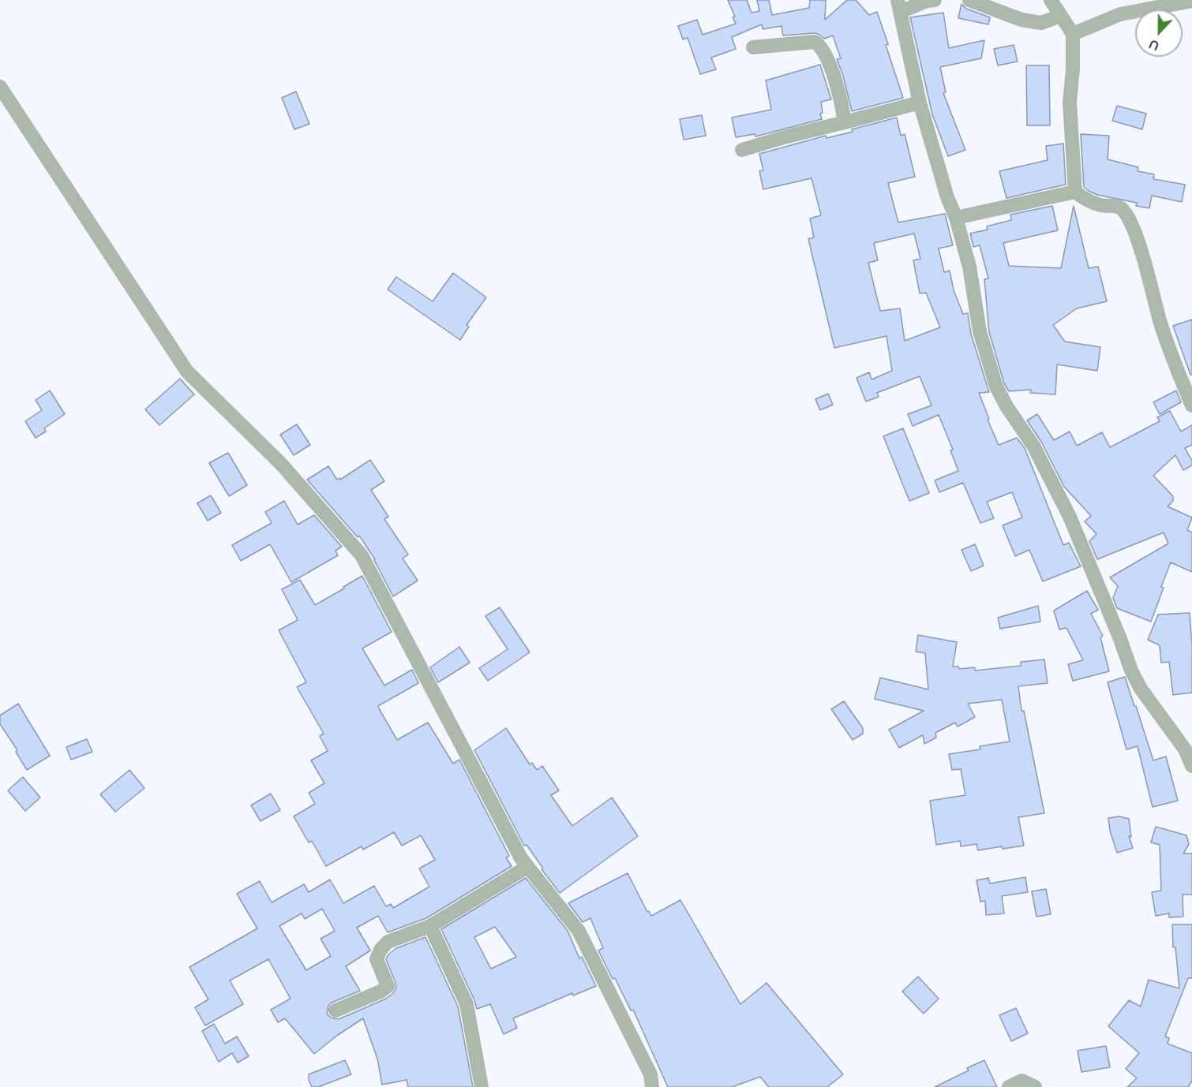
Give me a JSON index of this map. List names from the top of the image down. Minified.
{"north":"bottom"}
